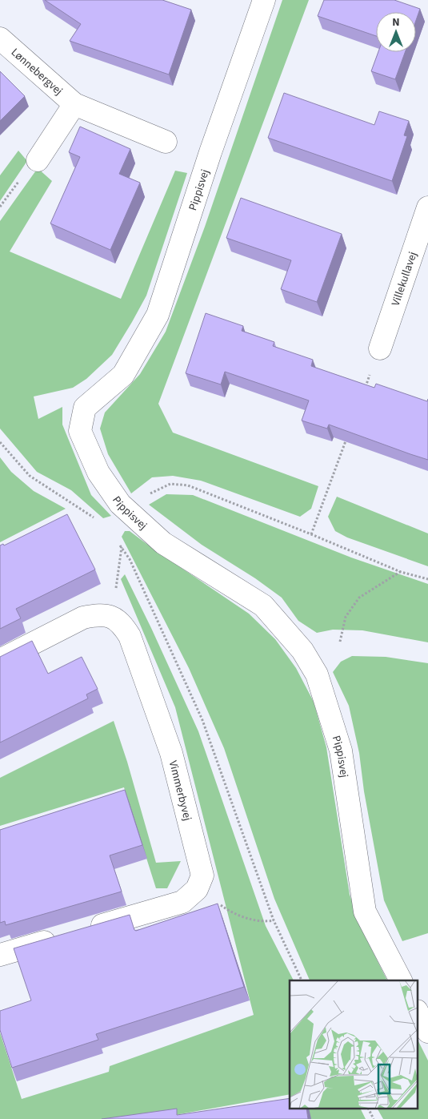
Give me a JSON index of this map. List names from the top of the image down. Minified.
{"streets":{"street":["Lønnebergvej","Pippisvej","Villekullavej","Vimmerbyvej"]},"north":"top"}
